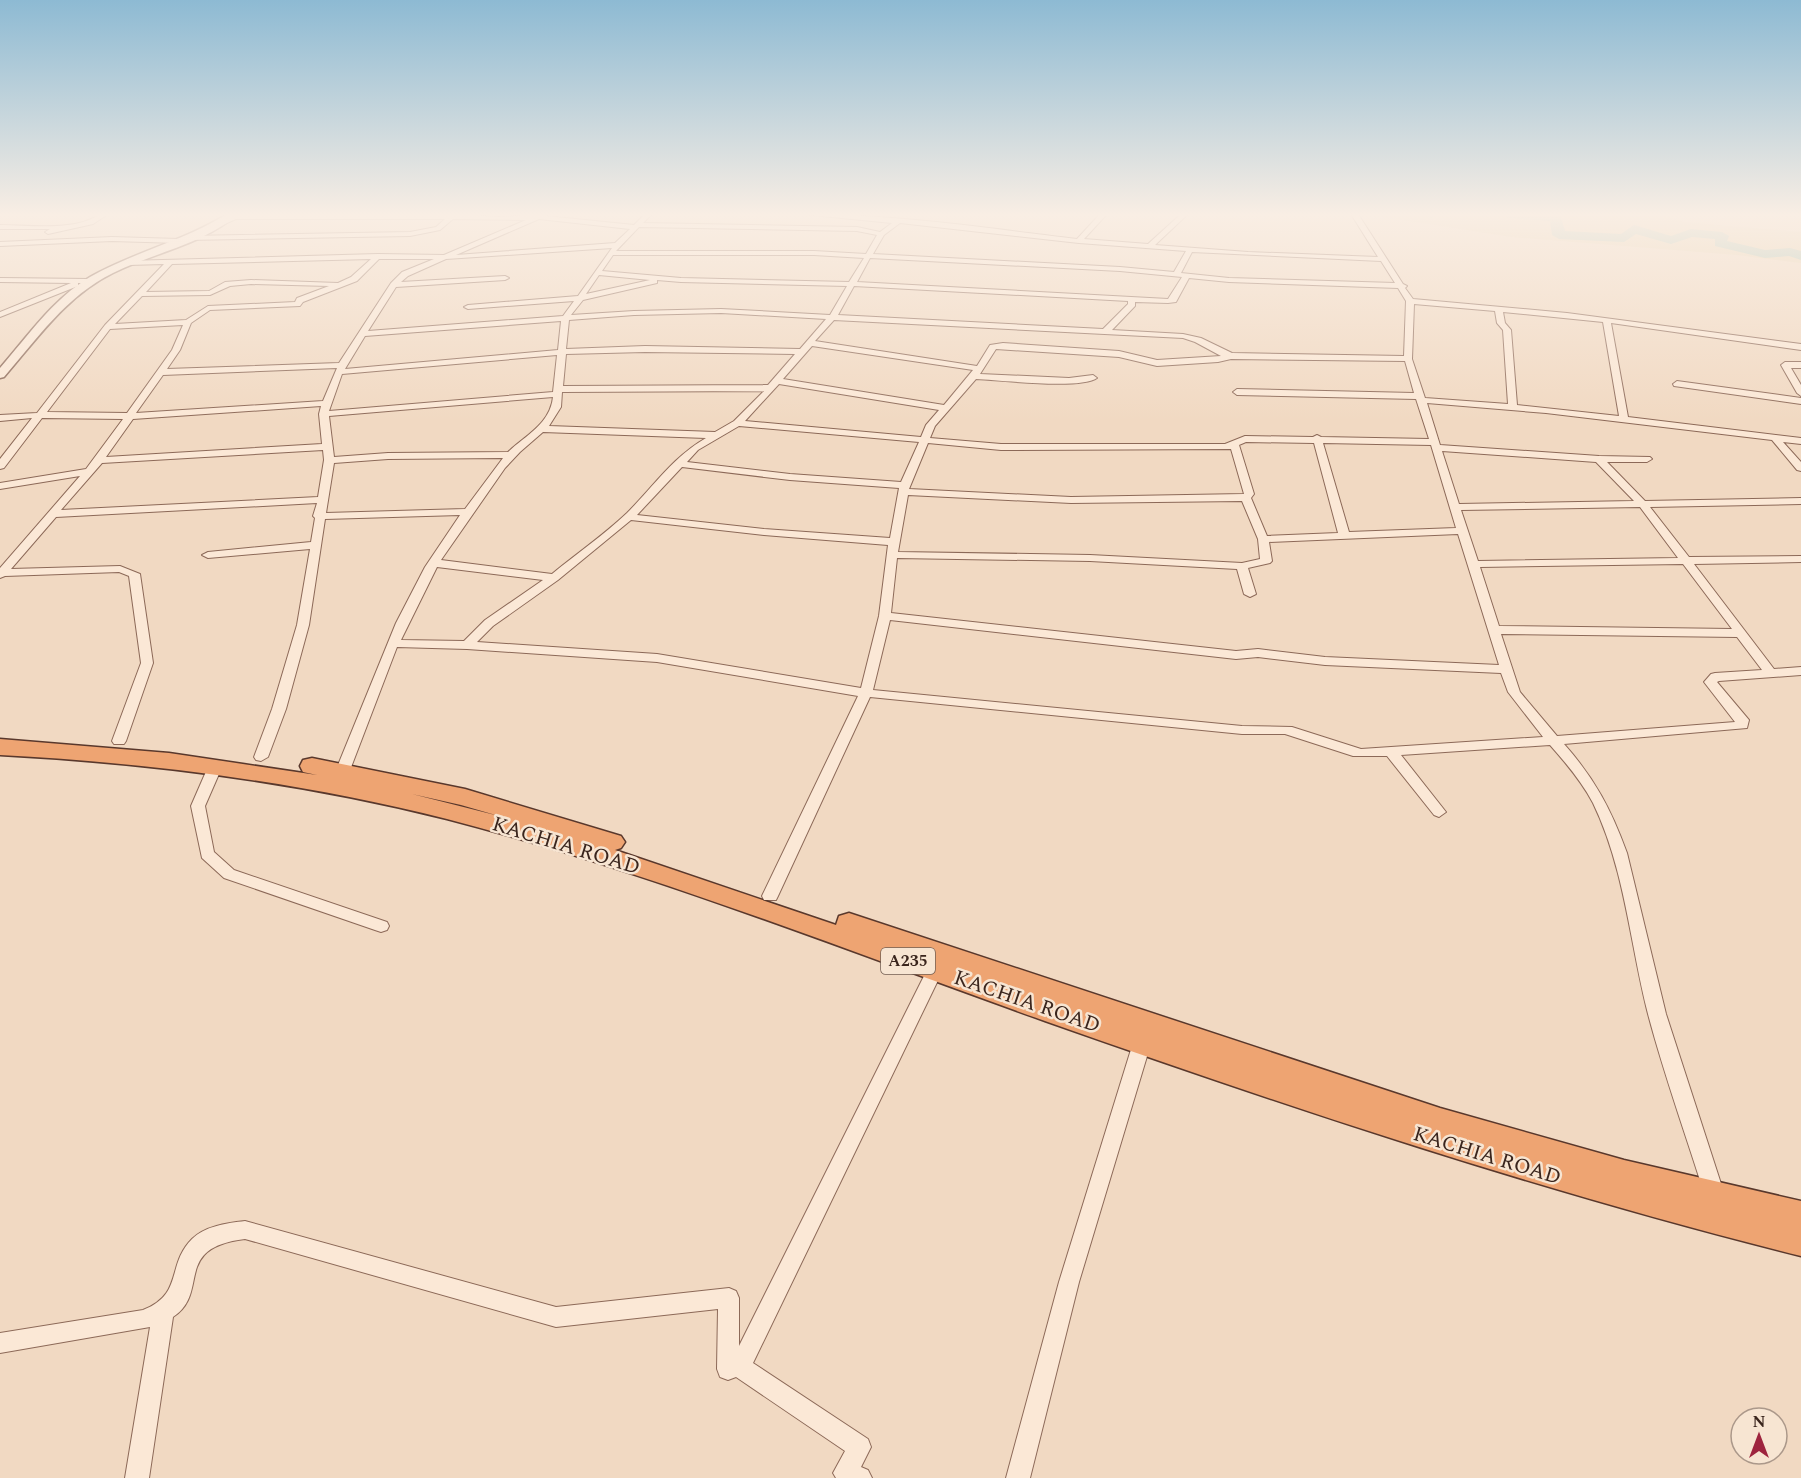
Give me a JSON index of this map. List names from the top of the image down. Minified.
{"streets":{"highway":["KACHIA ROAD","A235"]},"north":"top"}
